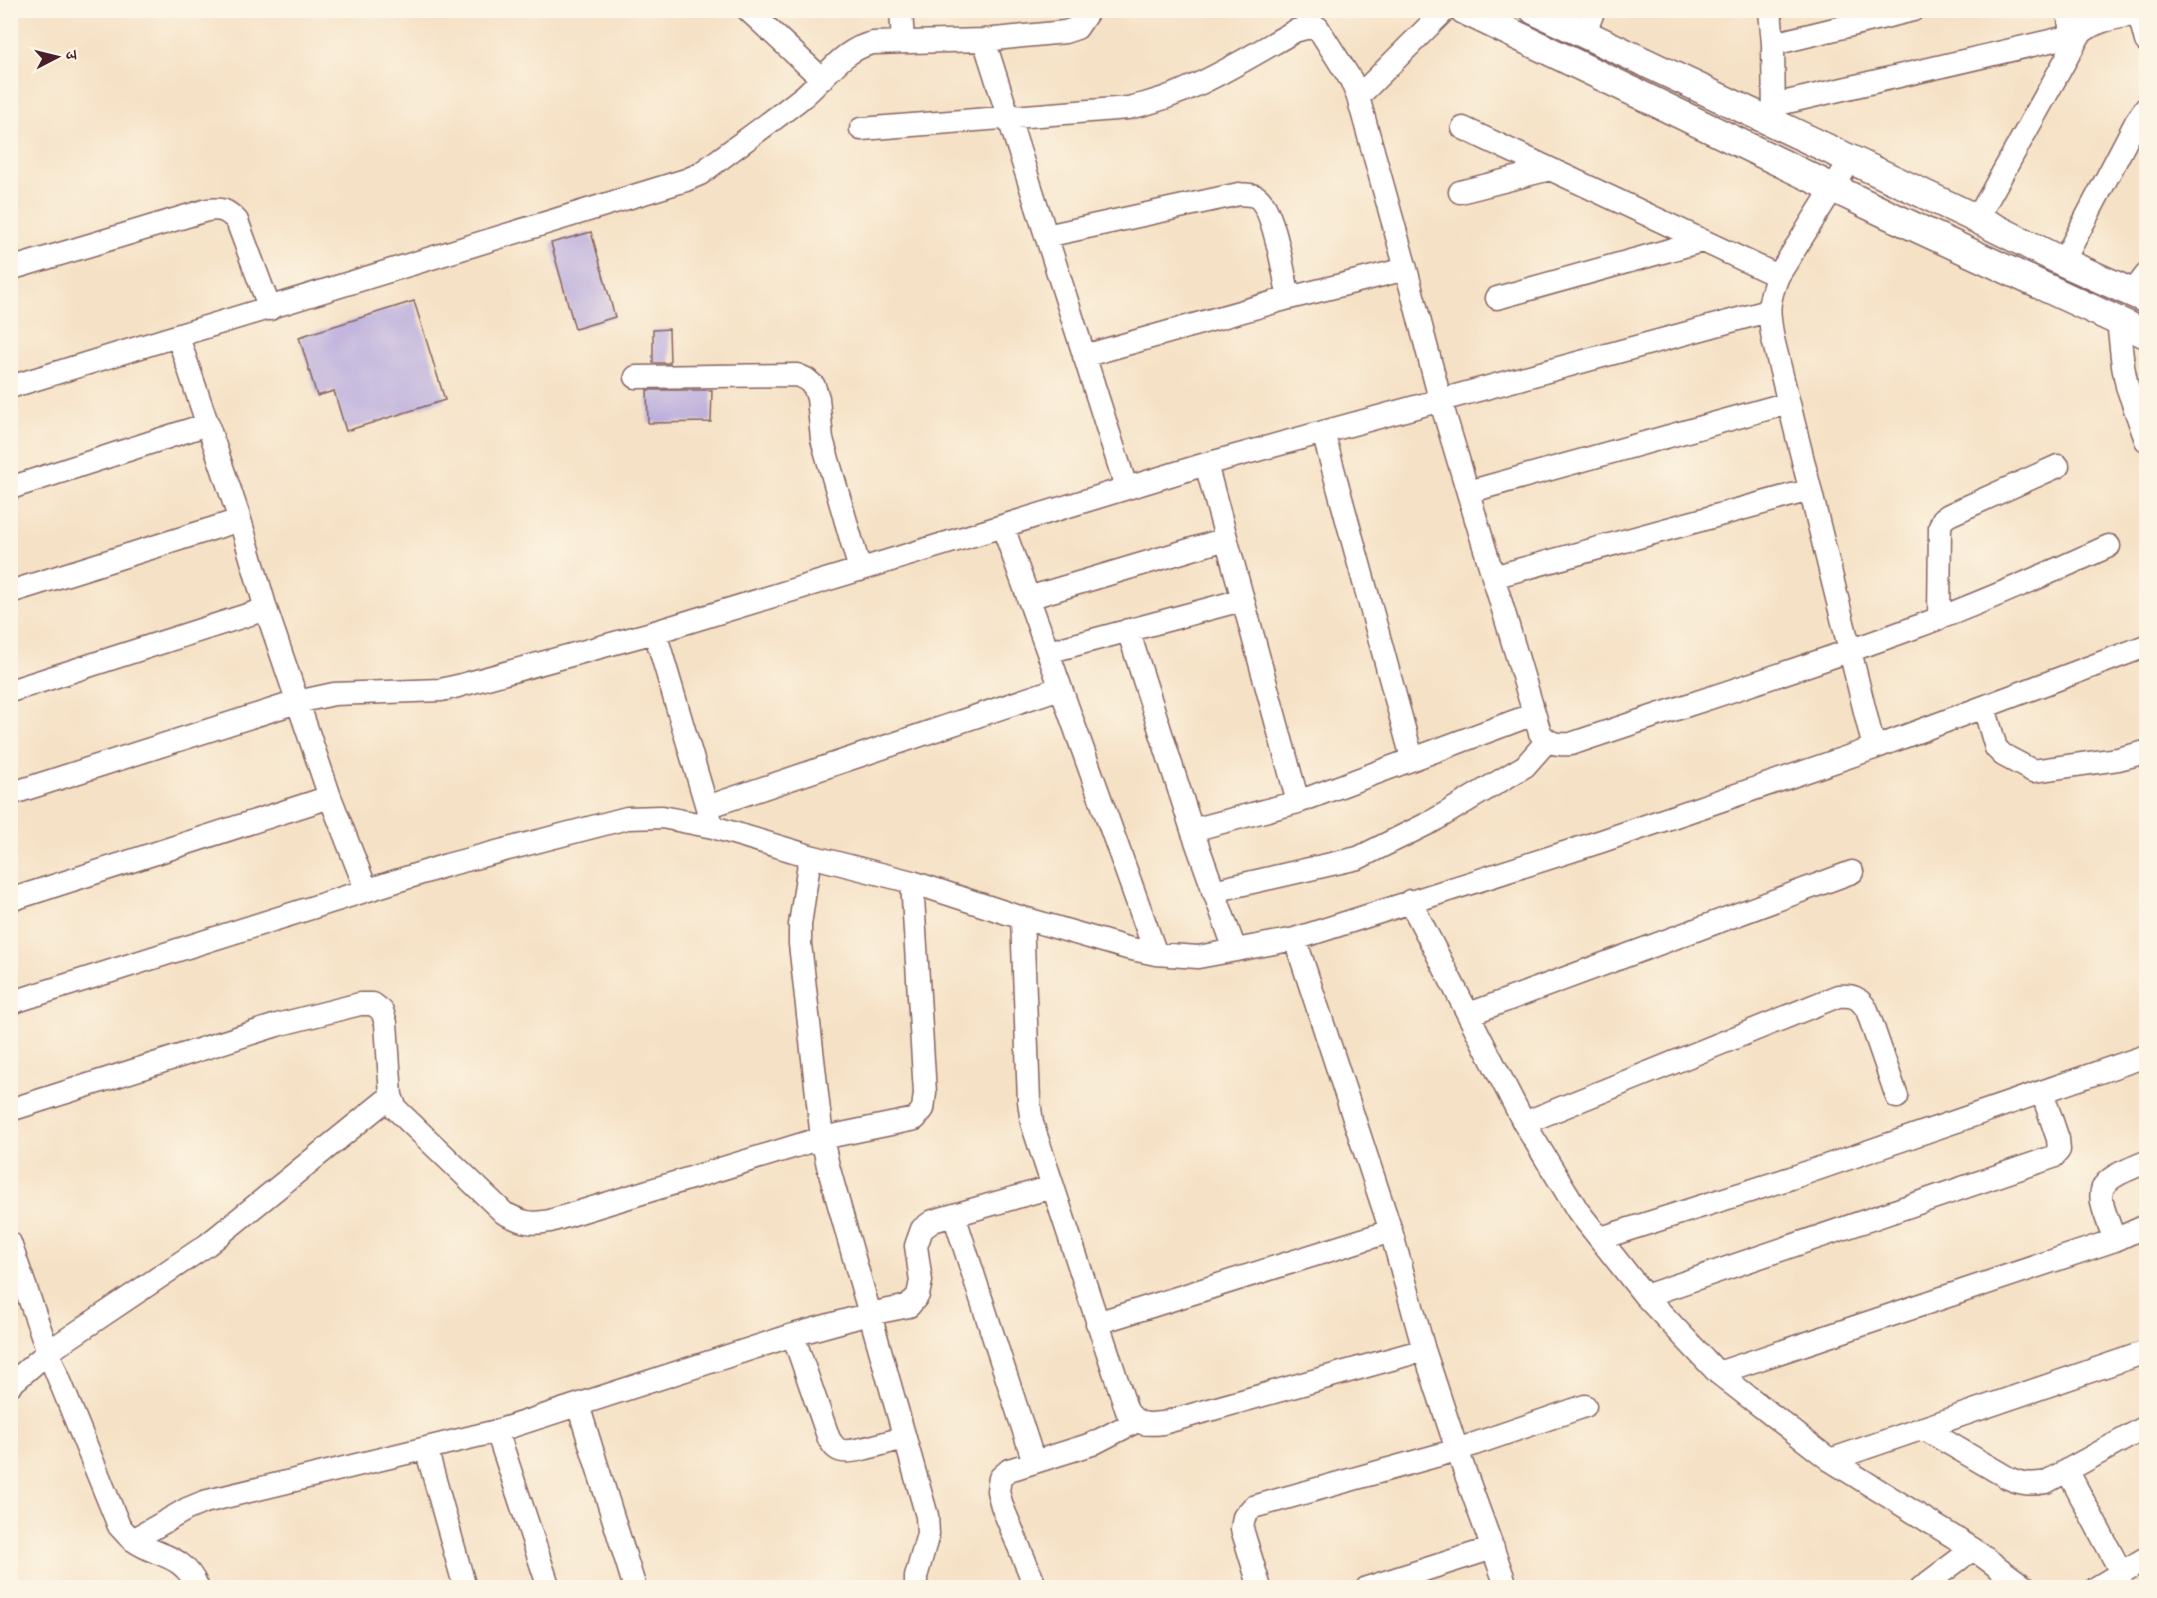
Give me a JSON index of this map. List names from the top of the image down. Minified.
{"north":"right"}
